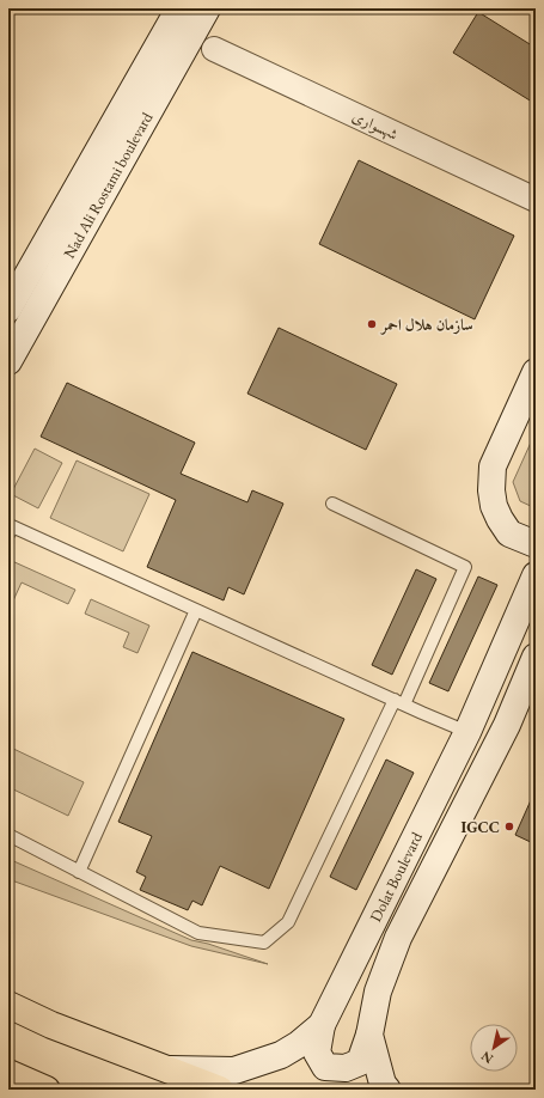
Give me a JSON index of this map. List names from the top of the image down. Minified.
{"streets":{"street":["شهسواری","Nad Ali Rostami boulevard","Dolat Boulevard"]},"places":["سازمان هلال احمر","IGCC"],"north":"bottom left"}
